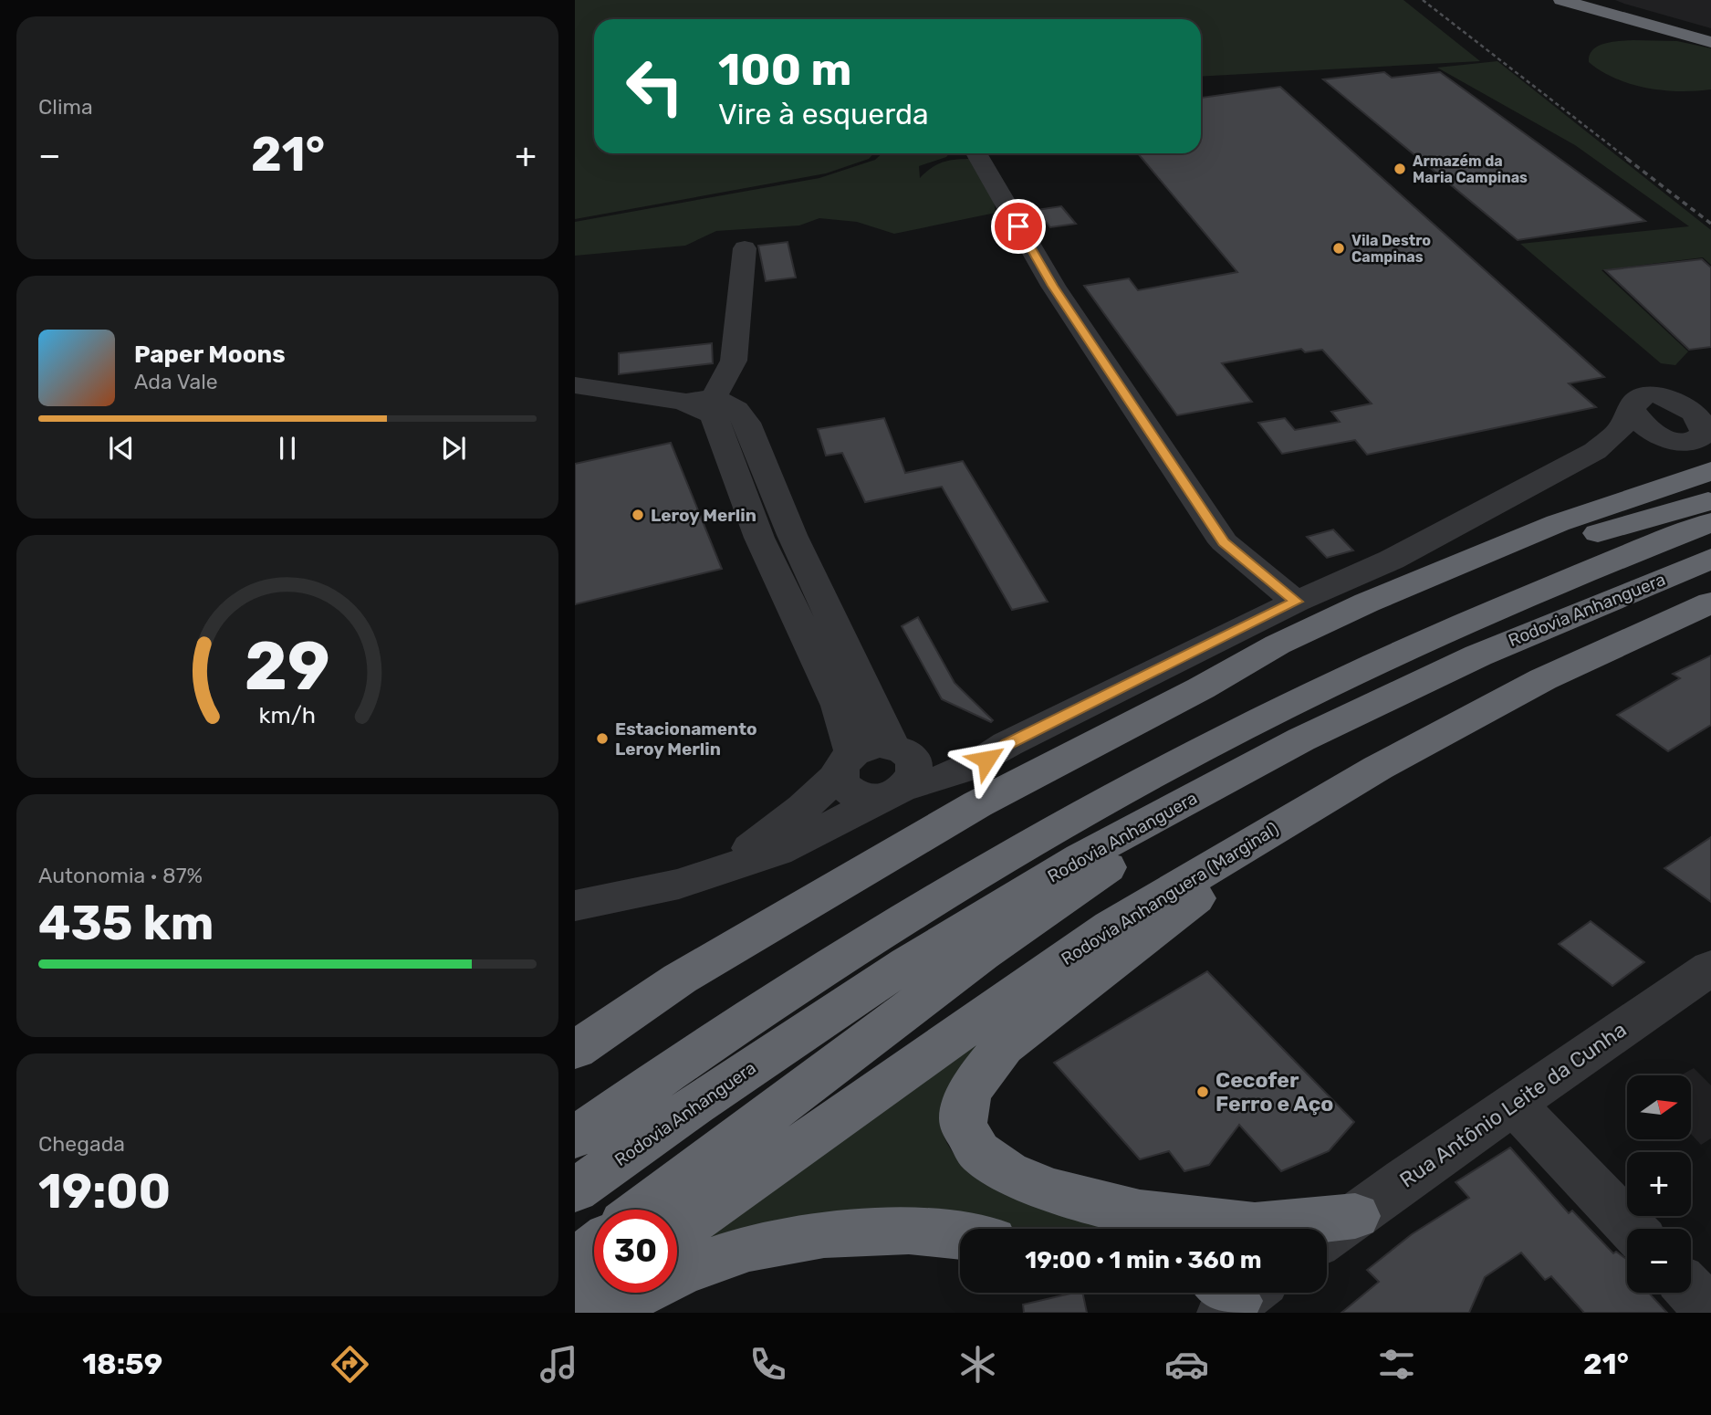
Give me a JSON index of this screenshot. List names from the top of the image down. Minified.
{"streets":{"highway":["Rodovia Anhanguera","Rodovia Anhanguera (Marginal)"],"street":["Rua Antônio Leite da Cunha"]},"places":["Armazém da Maria Campinas","Vila Destro Campinas","Leroy Merlin","Estacionamento Leroy Merlin","Cecofer Ferro e Aço"],"north":"right","page":{"tile":["Clima",["Autonomia · 87%","435 km"],["Chegada","19:00"]],"turn":["100 m","Vire à esquerda"],"heat":["−","21°","+"],"song":["Paper Moons","Ada Vale"],"map_buttons":["+","−"],"limit":"30","trip":"19:00 · 1 min · 360 m","tabs":["18:59","21°"],"gauge":["29","km/h"]}}
